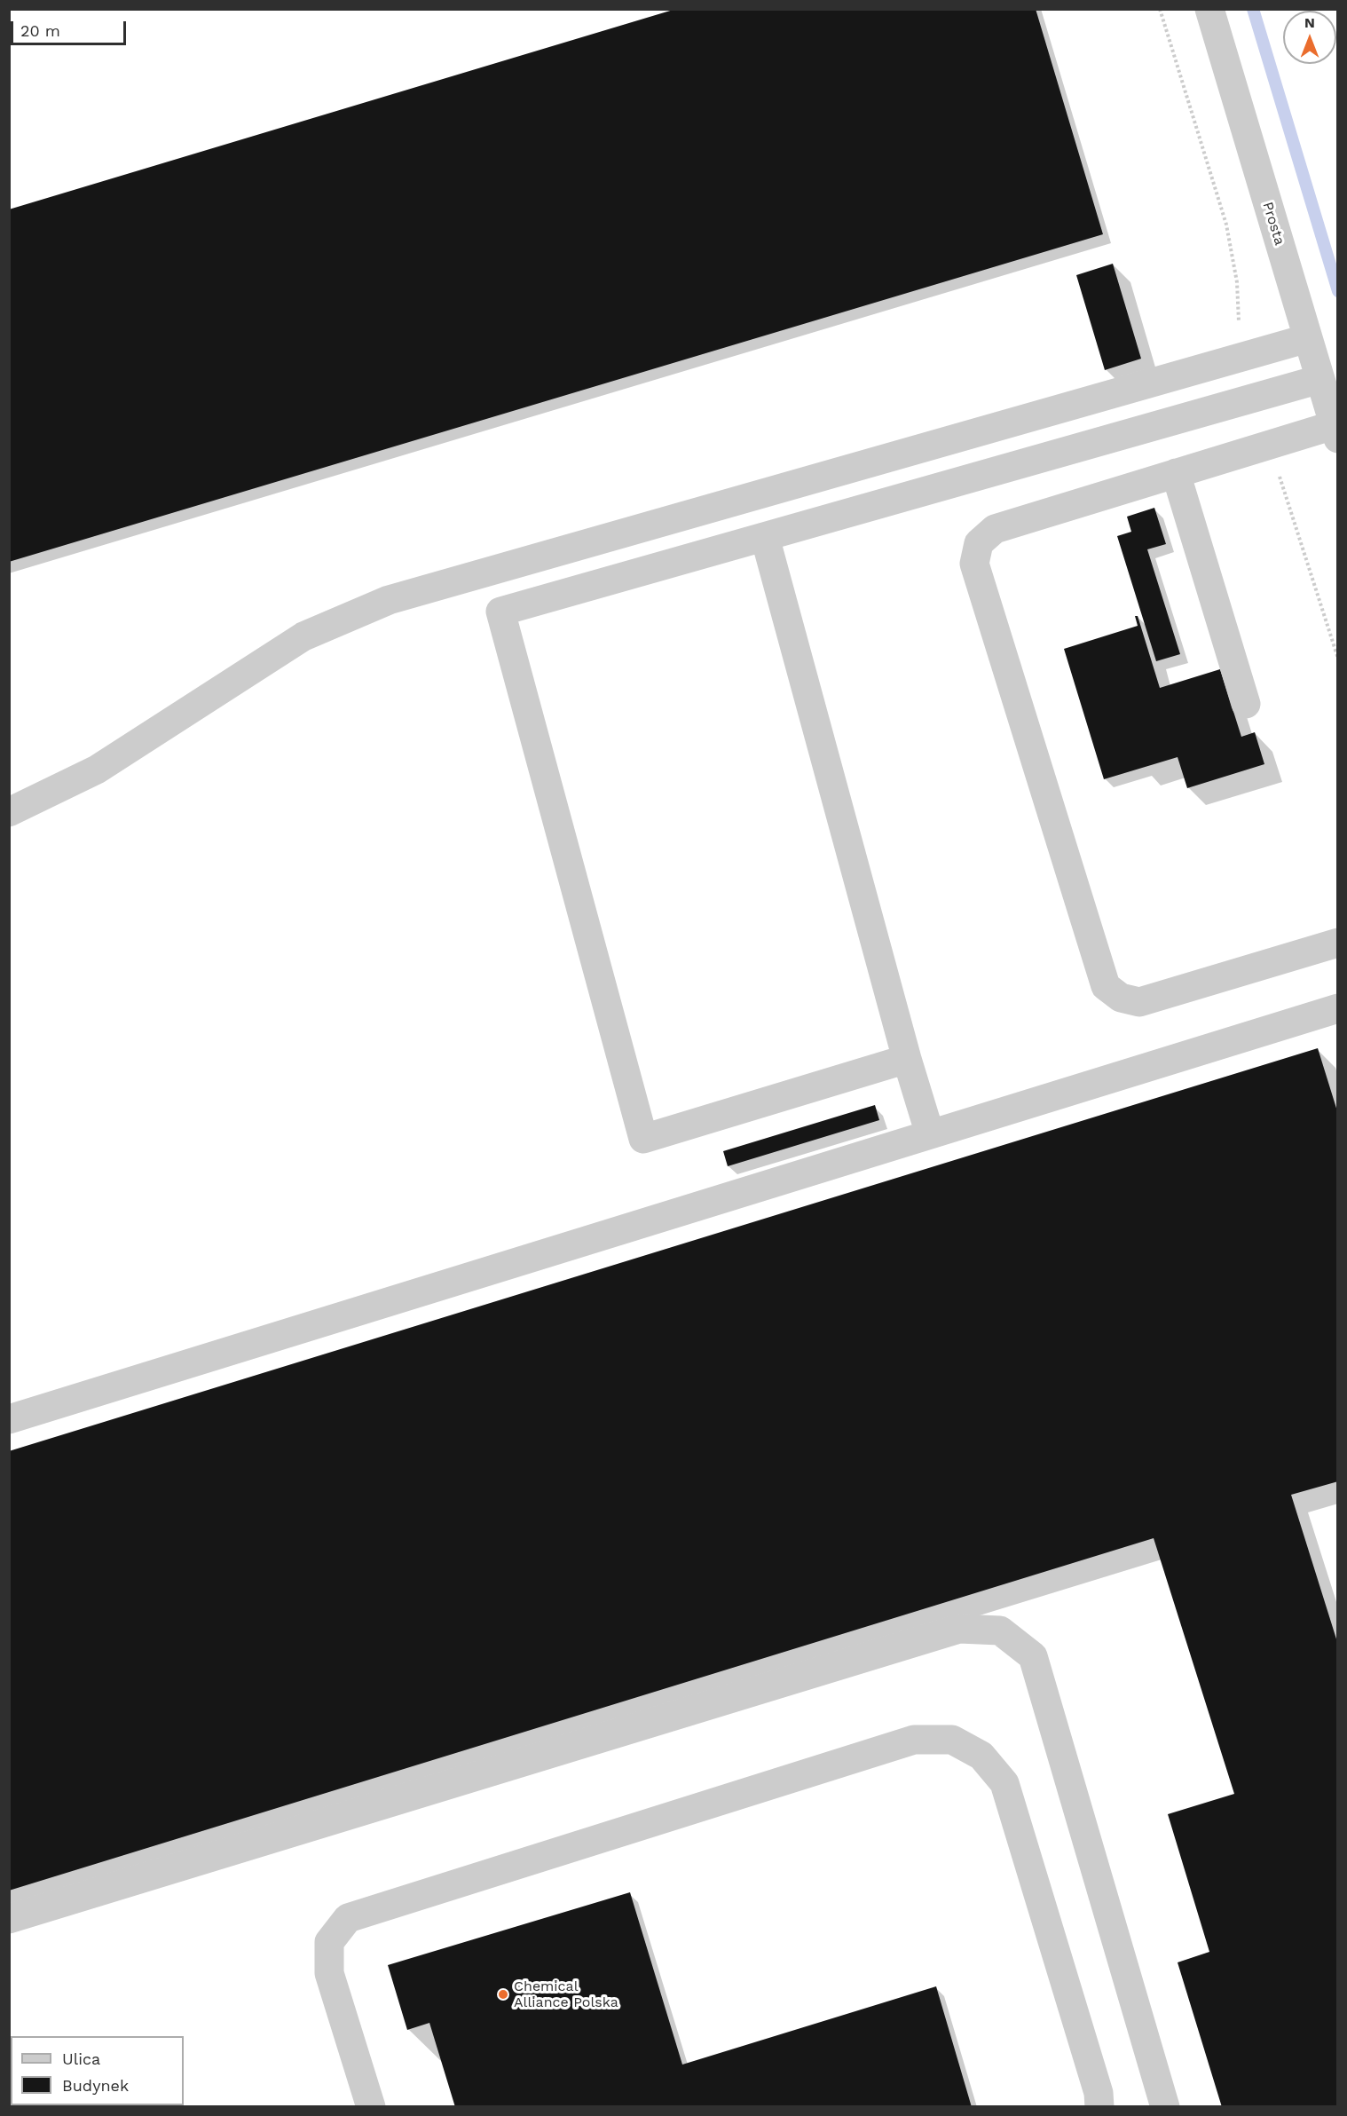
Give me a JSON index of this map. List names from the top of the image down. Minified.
{"streets":{"street":["Prosta"]},"places":["Chemical Alliance Polska"],"legend":["Ulica","Budynek"],"scale_bar":"20 m","north":"top"}
